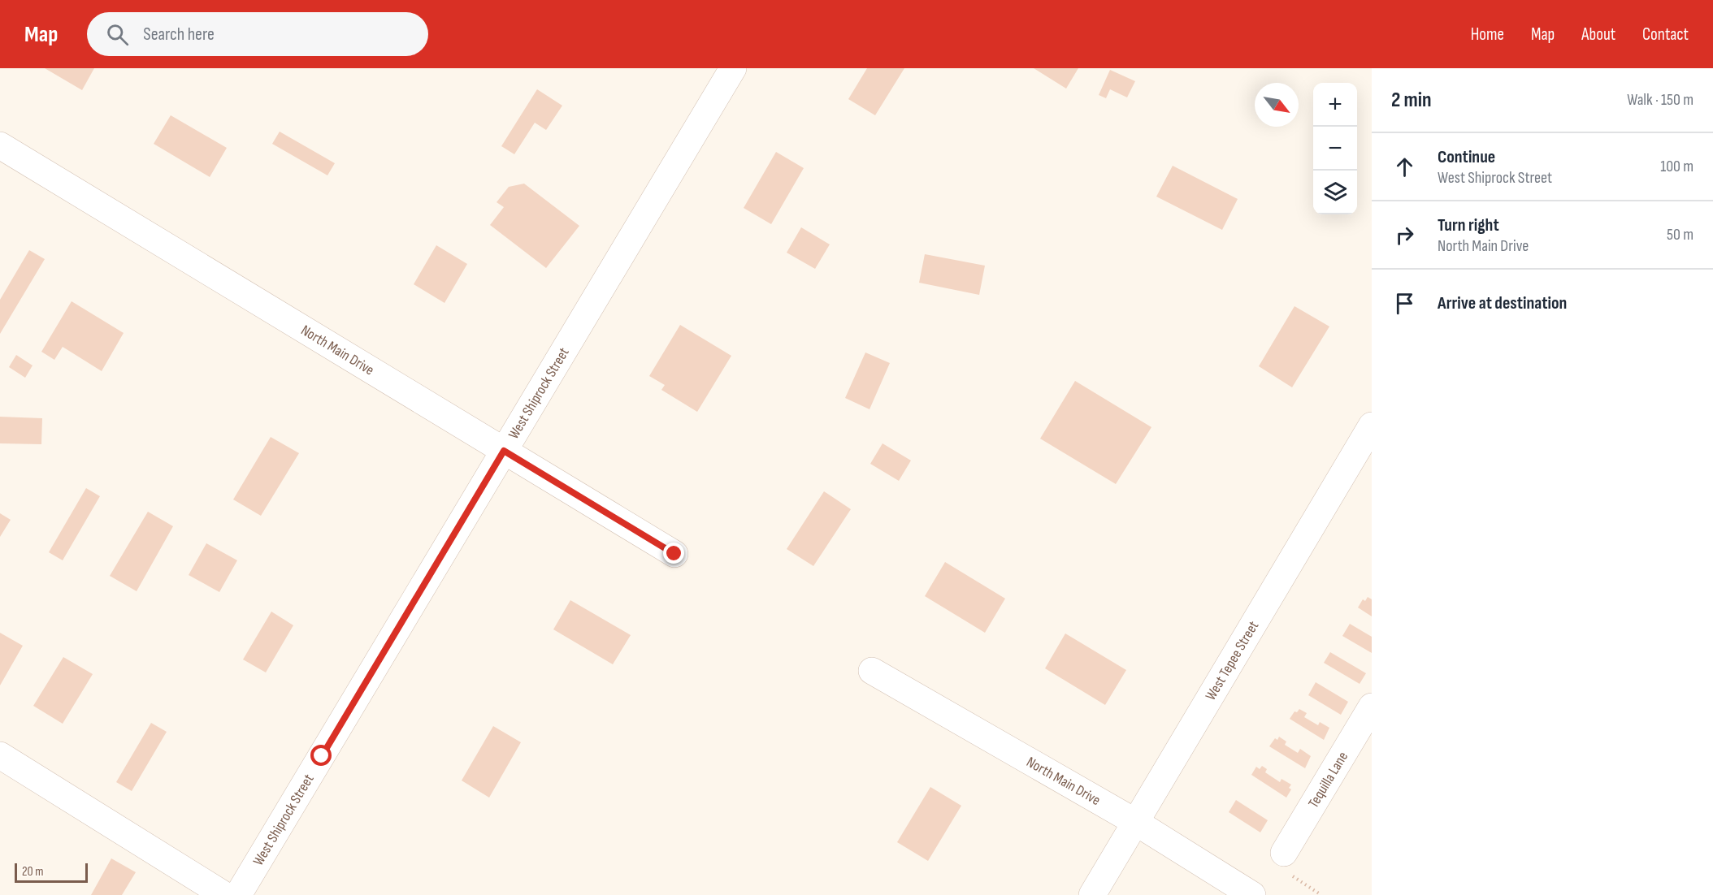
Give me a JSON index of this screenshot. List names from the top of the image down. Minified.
{"streets":{"street":["North Main Drive","West Shiprock Street","West Tepee Street","Tequilla Lane"]},"crossings":[["North Main Drive","West Shiprock Street"],["North Main Drive","West Tepee Street"]],"scale_bar":"20 m","north":"bottom right","page":{"header":"Map","search":"Search here","nav":["Home","Map","About","Contact"],"heading":["2 min","Walk · 150 m"],"map_buttons":["+","−"],"list":[["Continue","West Shiprock Street","100 m"],["Turn right","North Main Drive","50 m"],"Arrive at destination"],"scale":"20 m"}}
